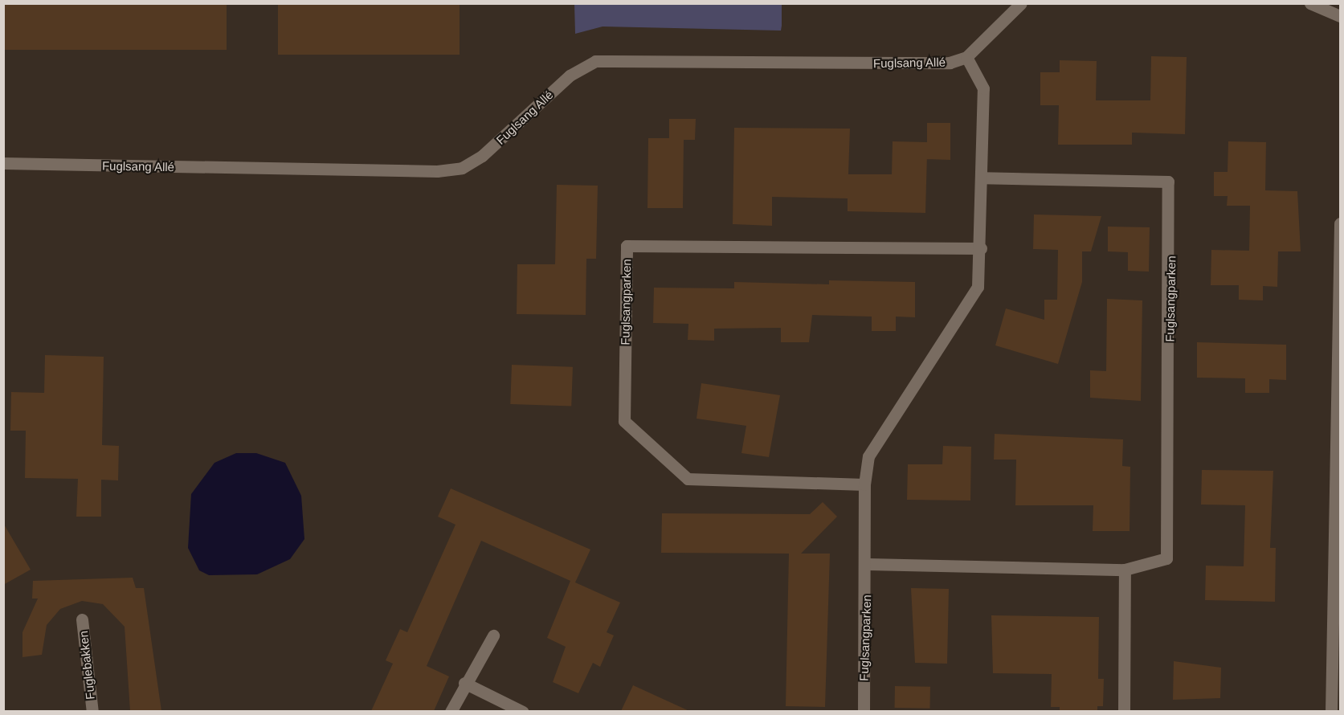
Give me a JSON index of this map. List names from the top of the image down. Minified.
{"streets":{"street":["Fuglsang Allé","Fuglsangparken","Fuglebakken"]},"crossings":[["Fuglsang Allé","Fuglsangparken"]]}
